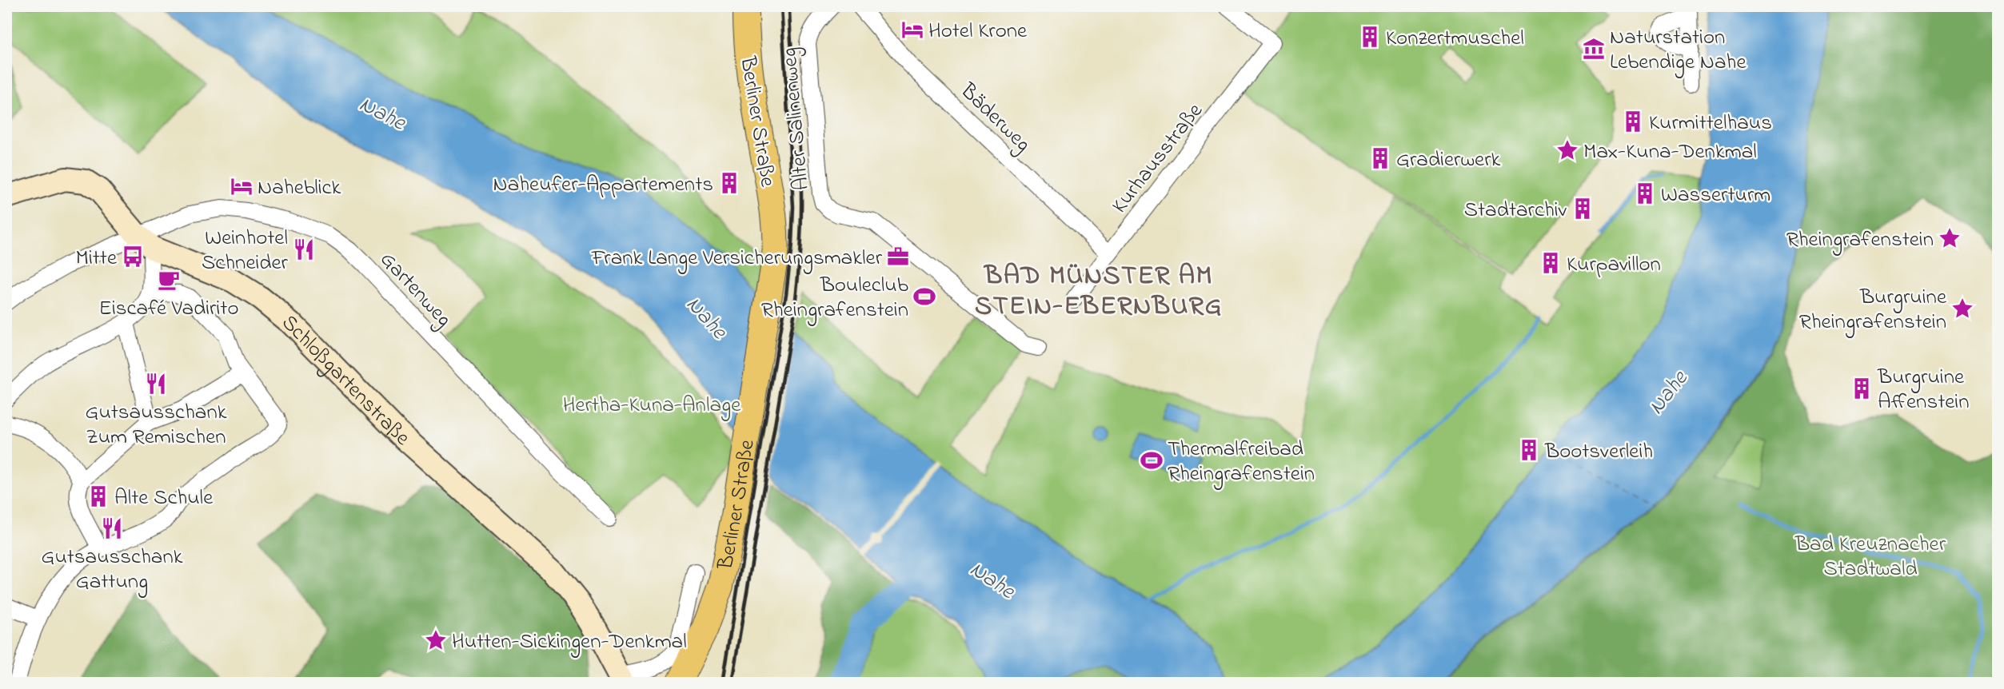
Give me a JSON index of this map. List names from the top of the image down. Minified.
{"streets":{"main road":["Berliner Straße","Schloßgartenstraße"],"street":["Bäderweg","Alter Salinenweg","Kurhausstraße","Gartenweg"]},"crossings":[["Bäderweg","Kurhausstraße"],["Gartenweg","Schloßgartenstraße"]],"districts":["BAD MÜNSTER AM STEIN-EBERNBURG"],"water":["Nahe"],"parks":["Hertha-Kuna-Anlage","Bad Kreuznacher Stadtwald"],"places":{"hotel":["Hotel Krone","Naheblick"],"building":["Konzertmuschel","Kurmittelhaus","Gradierwerk","Naheufer-Appartements","Wasserturm","Stadtarchiv","Kurpavillon","Burgruine Affenstein","Bootsverleih","Alte Schule"],"museum":["Naturstation Lebendige Nahe"],"place":["Max-Kuna-Denkmal","Rheingrafenstein","Burgruine Rheingrafenstein","Hutten-Sickingen-Denkmal"],"restaurant":["Weinhotel Schneider","Gutsausschank Zum Remischen","Gutsausschank Gattung"],"bus stop":["Mitte"],"office":["Frank Lange Versicherungsmakler"],"cafe":["Eiscafé Vadirito"],"sports":["Bouleclub Rheingrafenstein","Thermalfreibad Rheingrafenstein"]}}
